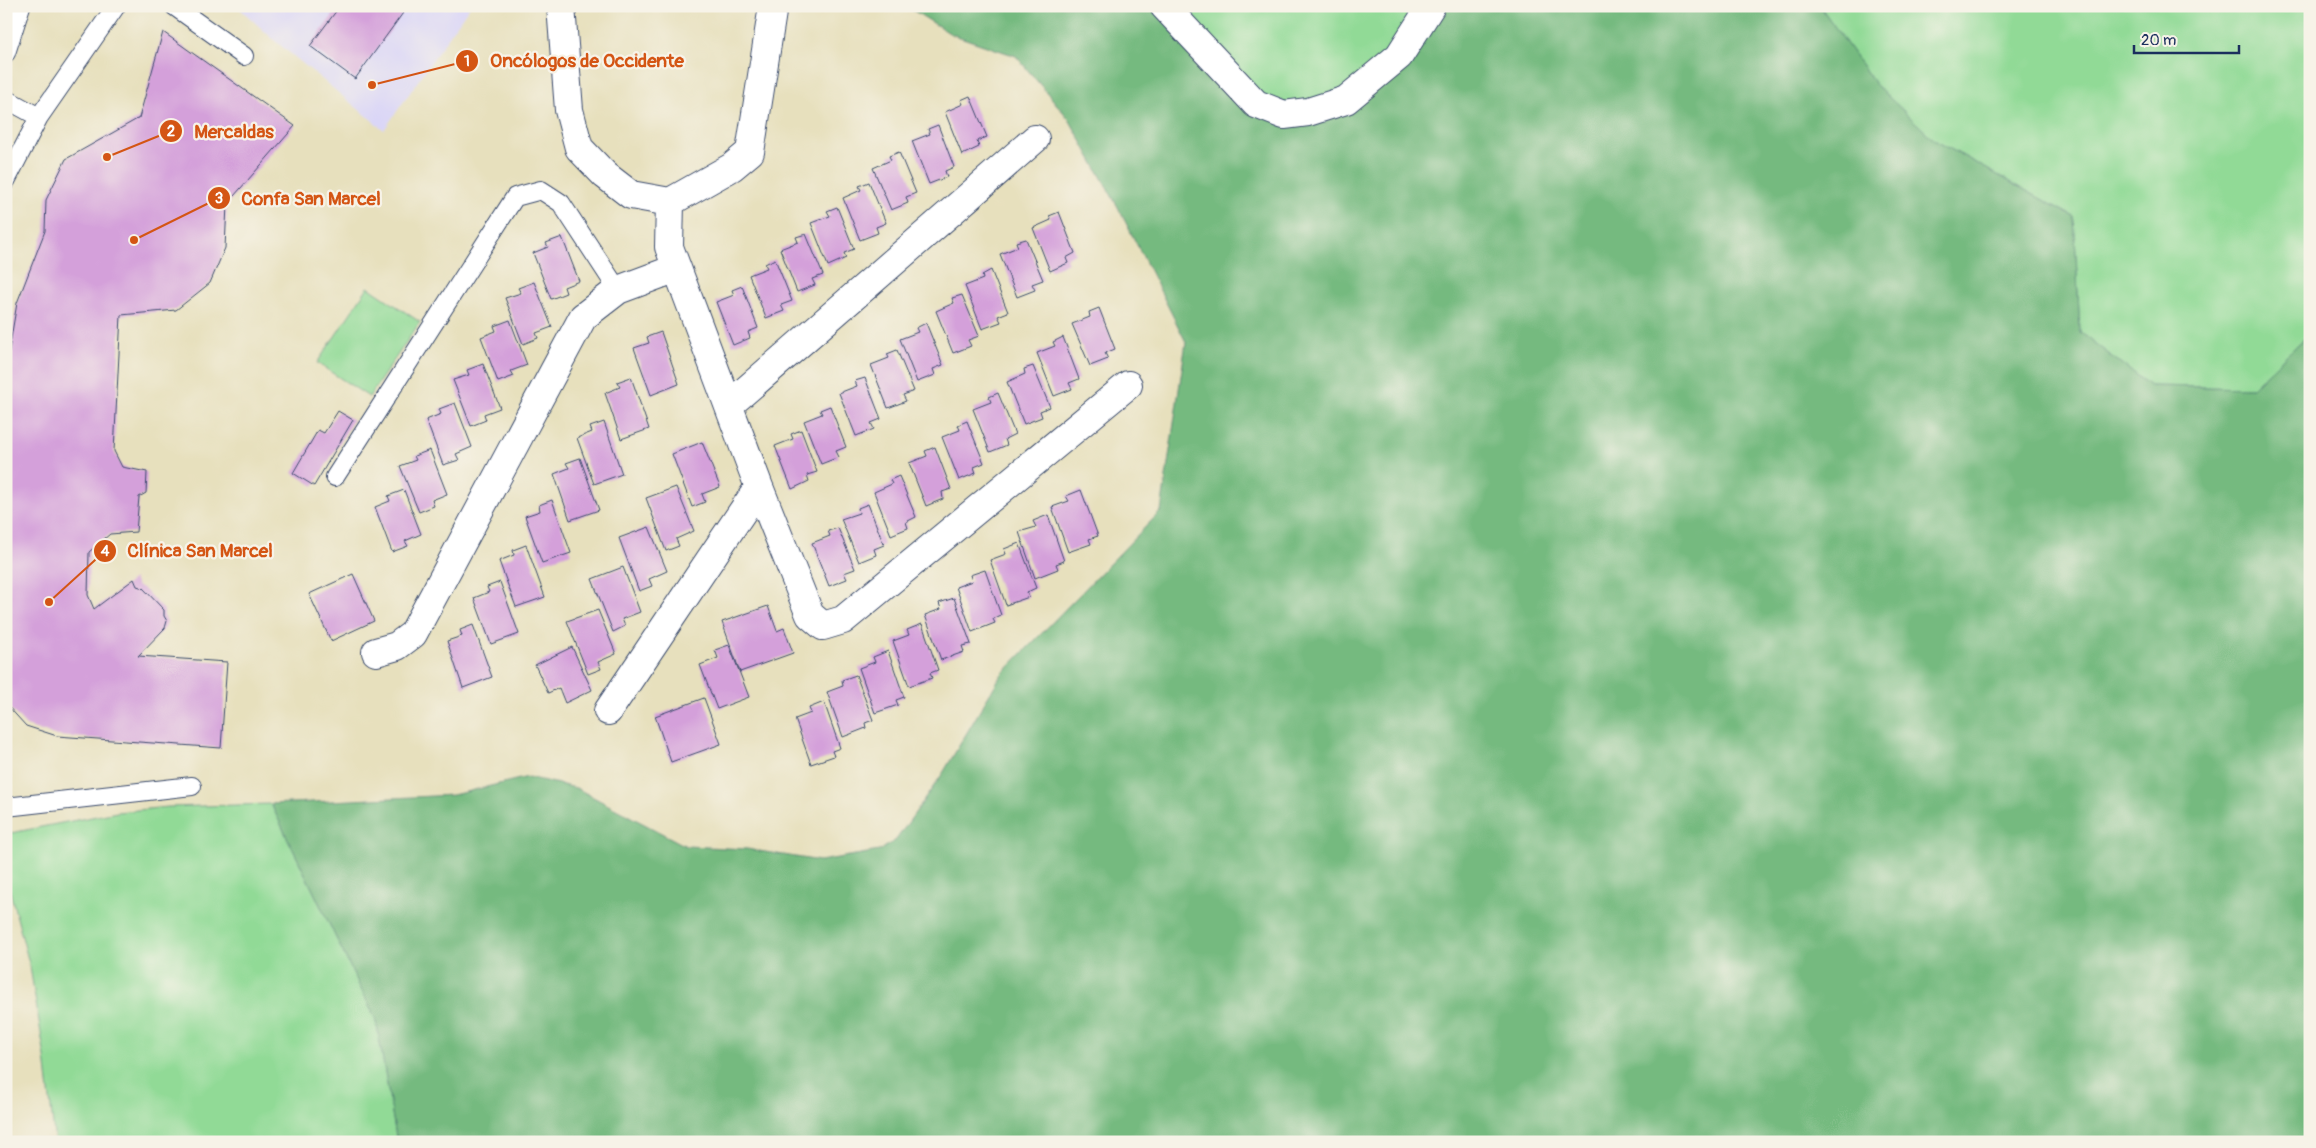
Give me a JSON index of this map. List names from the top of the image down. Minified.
{"places":["Oncólogos de Occidente","Mercaldas","Confa San Marcel","Clínica San Marcel"],"scale_bar":"20 m"}
